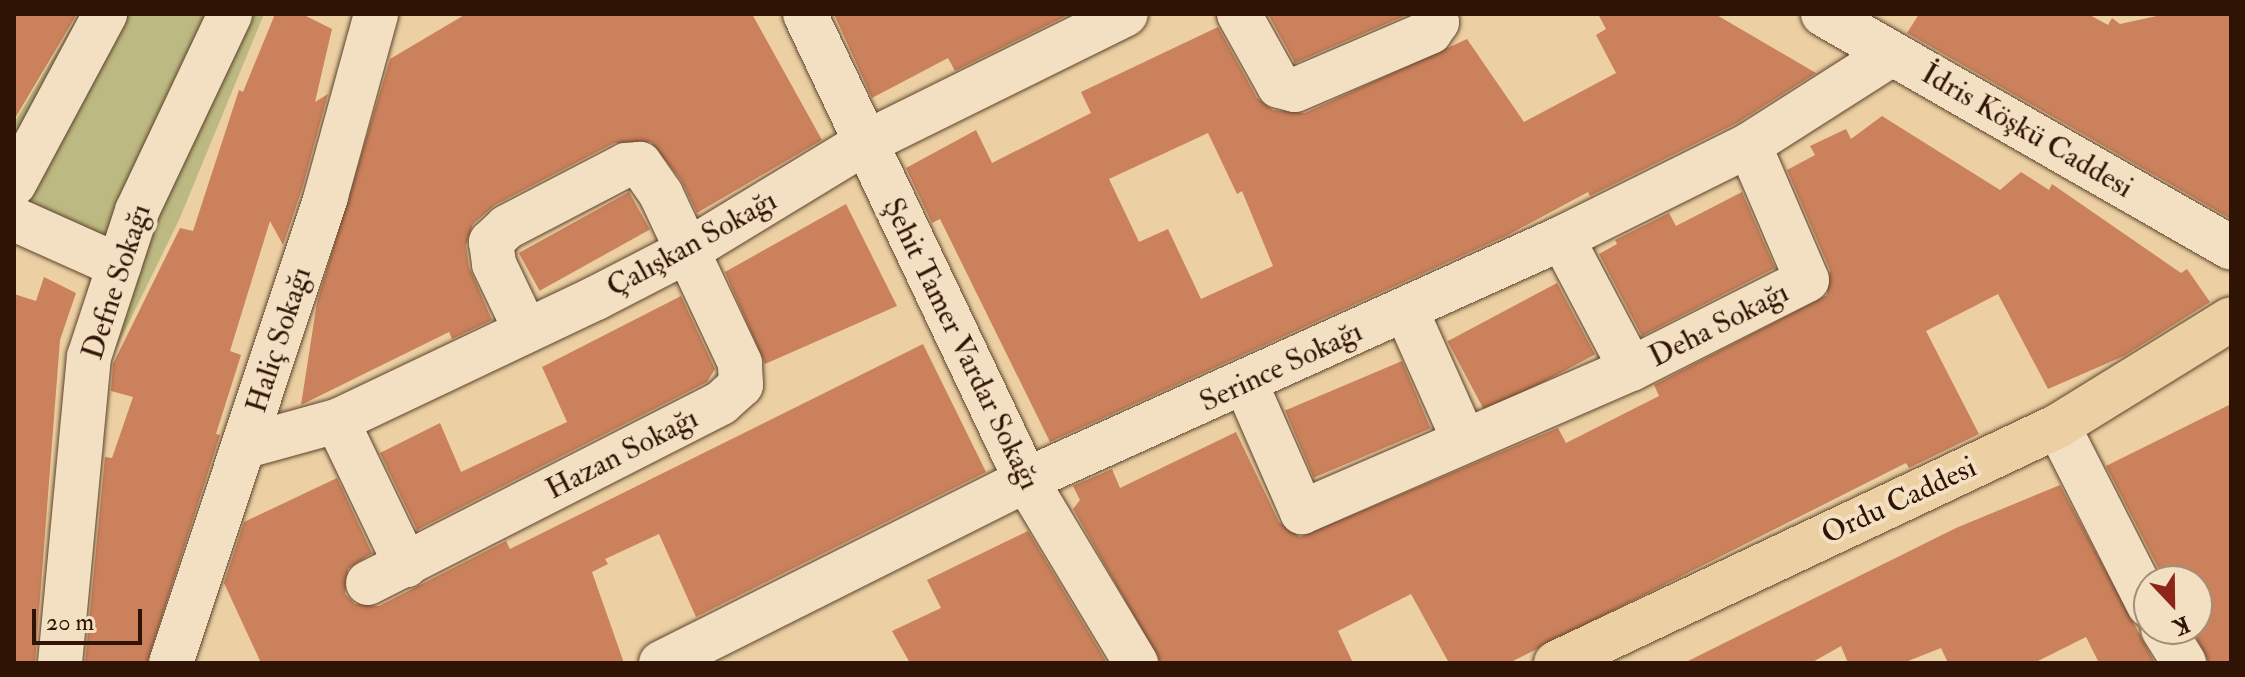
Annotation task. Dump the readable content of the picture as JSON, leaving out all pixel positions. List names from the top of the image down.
{
  "streets": {
    "main road": ["Ordu Caddesi"],
    "street": [
      "İdris Köşkü Caddesi",
      "Çalışkan Sokağı",
      "Defne Sokağı",
      "Deha Sokağı",
      "Haliç Sokağı",
      "Şehit Tamer Vardar Sokağı",
      "Serince Sokağı",
      "Hazan Sokağı"
    ]
  },
  "crossings": [
    ["İdris Köşkü Caddesi", "Serince Sokağı"],
    ["Çalışkan Sokağı", "Haliç Sokağı"],
    ["Çalışkan Sokağı", "Şehit Tamer Vardar Sokağı"],
    ["Çalışkan Sokağı", "Hazan Sokağı"],
    ["Deha Sokağı", "Serince Sokağı"],
    ["Şehit Tamer Vardar Sokağı", "Serince Sokağı"]
  ],
  "scale_bar": "20 m",
  "north": "bottom"
}
